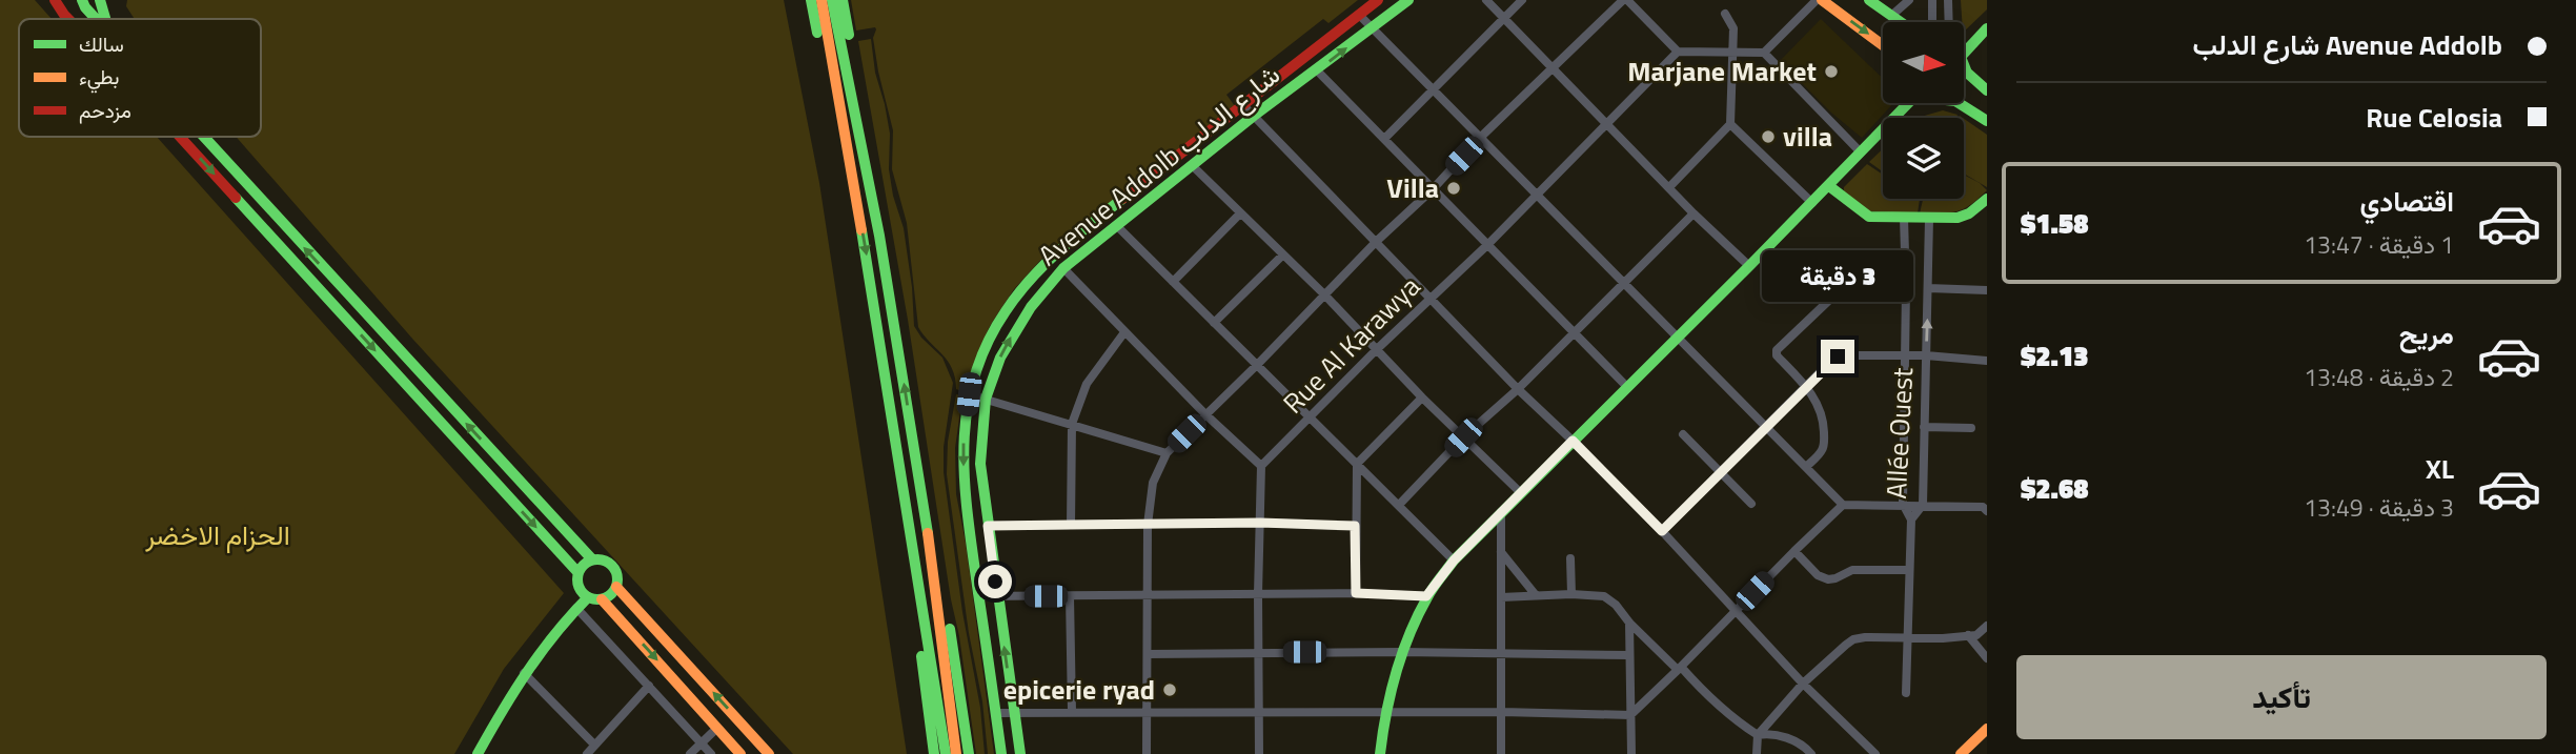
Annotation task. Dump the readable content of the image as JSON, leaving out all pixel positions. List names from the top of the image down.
{
  "streets": {
    "main road": ["Avenue Addolb شارع الدلب"],
    "street": ["Rue Al Karawya", "Allée Ouest"]
  },
  "parks": ["الحزام الاخضر"],
  "places": [
    "Marjane Market",
    "villa",
    "Villa",
    "epicerie ryad"
  ],
  "legend": ["سالك", "بطيء", "مزدحم"],
  "north": "right",
  "page": {
    "banner": ["Avenue Addolb شارع الدلب", "Rue Celosia"],
    "list": [
      {
        "name": "اقتصادي",
        "note": "1 دقيقة · 13:47",
        "value": "$1.58"
      },
      {
        "name": "مريح",
        "note": "2 دقيقة · 13:48",
        "value": "$2.13"
      },
      {
        "name": "XL",
        "note": "3 دقيقة · 13:49",
        "value": "$2.68"
      }
    ],
    "bubble": "3 دقيقة",
    "buttons": "تأكيد"
  }
}
